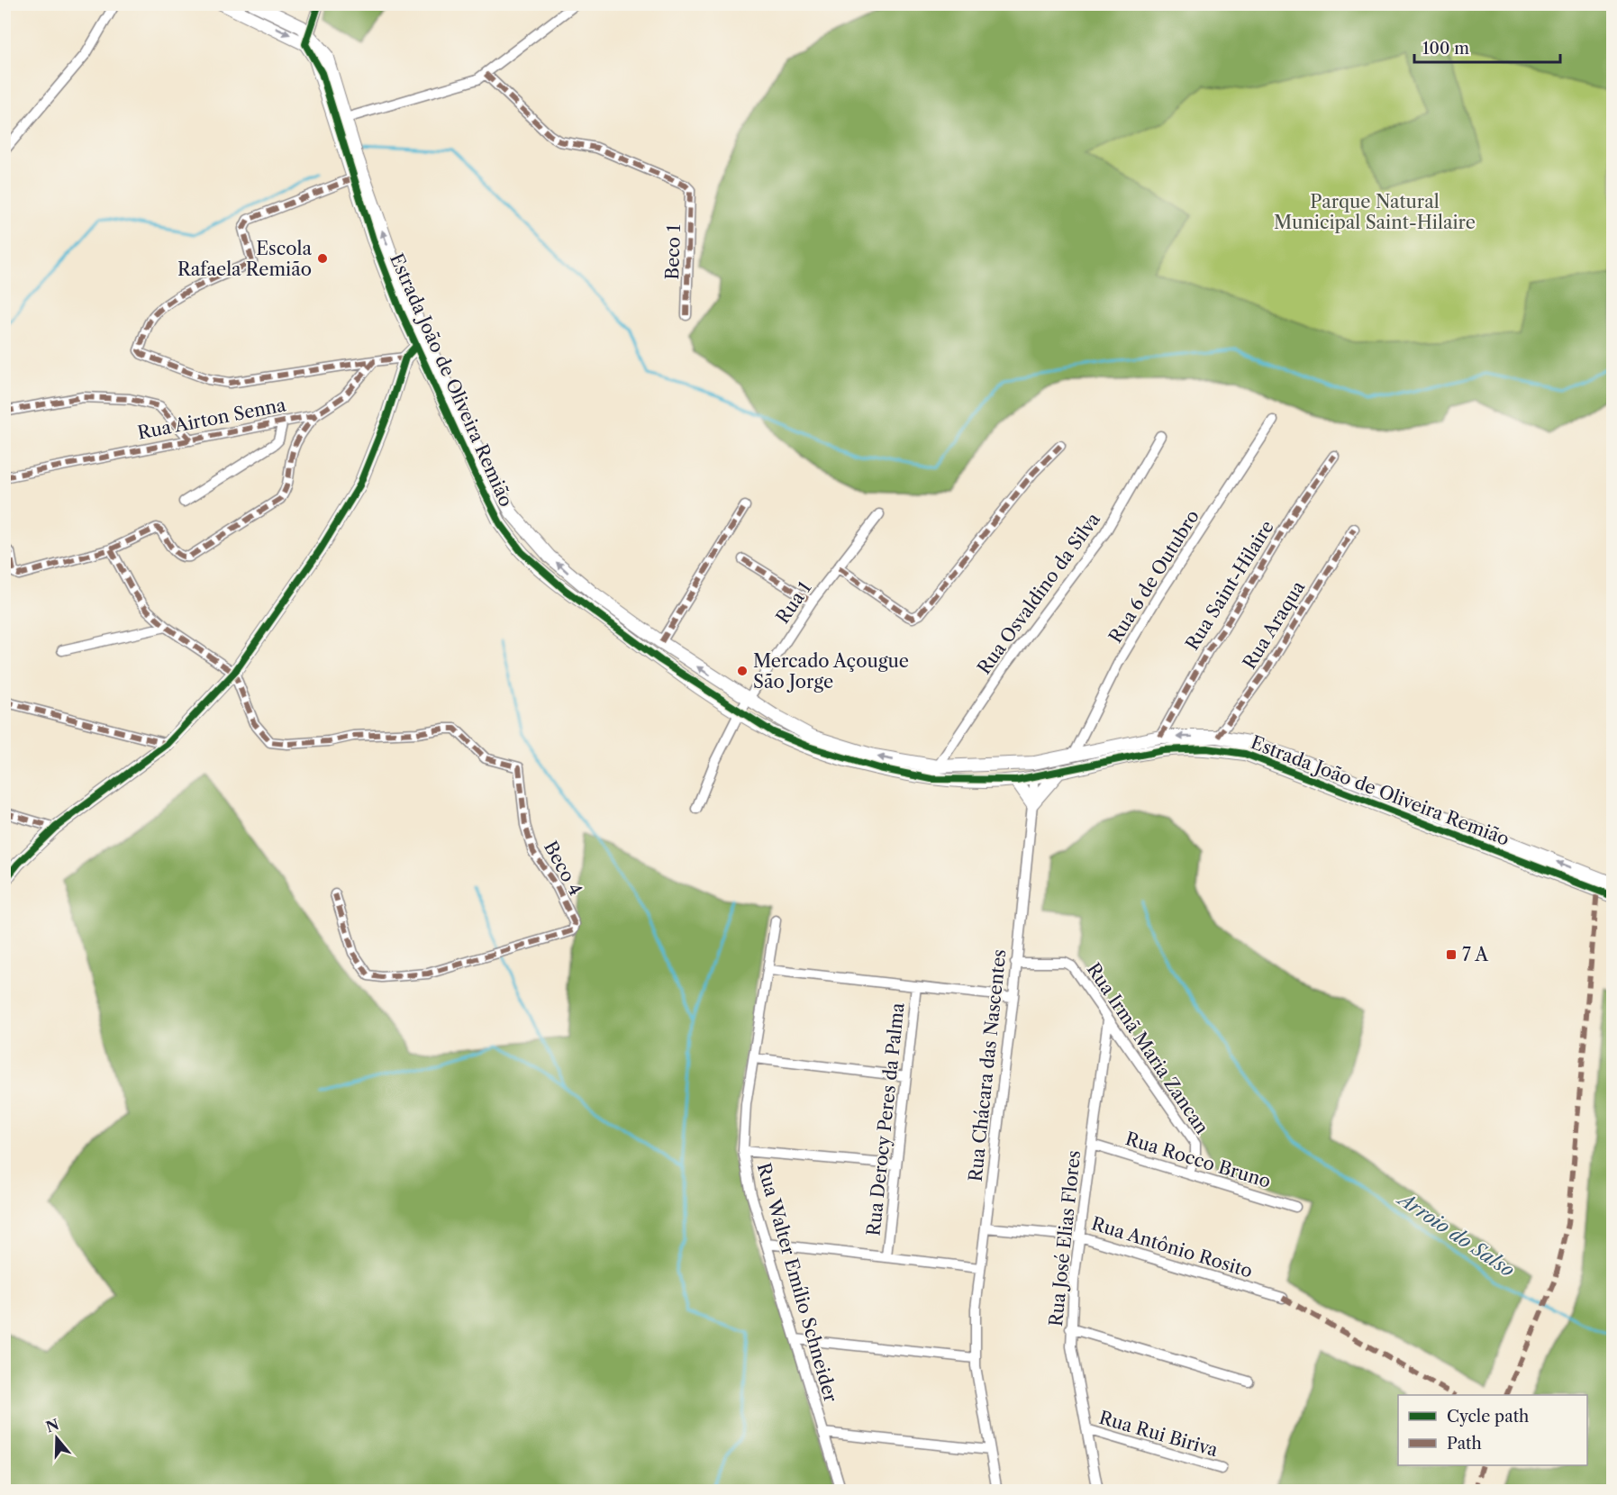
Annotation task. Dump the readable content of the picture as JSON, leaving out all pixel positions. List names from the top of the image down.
{
  "streets": {
    "main road": ["Estrada João de Oliveira Remião"],
    "street": [
      "Beco 1",
      "Rua Airton Senna",
      "Rua 6 de Outubro",
      "Rua Saint-Hilaire",
      "Rua Osvaldino da Silva",
      "Rua 1",
      "Rua Araqua",
      "Beco 4",
      "Rua Irmã Maria Zancan",
      "Rua Chácara das Nascentes",
      "Rua Derocy Peres da Palma",
      "Rua Rocco Bruno",
      "Rua José Elias Flores",
      "Rua Antônio Rosito",
      "Rua Walter Emílio Schneider",
      "Rua Rui Biriva"
    ]
  },
  "crossings": [
    ["Estrada João de Oliveira Remião", "Rua 6 de Outubro"],
    ["Estrada João de Oliveira Remião", "Rua Saint-Hilaire"],
    ["Estrada João de Oliveira Remião", "Rua Osvaldino da Silva"],
    ["Estrada João de Oliveira Remião", "Rua 1"],
    ["Estrada João de Oliveira Remião", "Rua Araqua"],
    ["Estrada João de Oliveira Remião", "Rua Chácara das Nascentes"],
    ["Rua Irmã Maria Zancan", "Rua Chácara das Nascentes"],
    ["Rua Irmã Maria Zancan", "Rua Rocco Bruno"],
    ["Rua Irmã Maria Zancan", "Rua José Elias Flores"],
    ["Rua Chácara das Nascentes", "Rua Antônio Rosito"],
    ["Rua Rocco Bruno", "Rua José Elias Flores"],
    ["Rua José Elias Flores", "Rua Antônio Rosito"],
    ["Rua José Elias Flores", "Rua Rui Biriva"]
  ],
  "water": ["Arroio do Salso"],
  "parks": ["Parque Natural Municipal Saint-Hilaire"],
  "places": {
    "other": ["Escola Rafaela Remião", "Mercado Açougue São Jorge"],
    "transit": ["7 A"]
  },
  "legend": ["Cycle path", "Path"],
  "scale_bar": "100 m",
  "north": "top"
}
